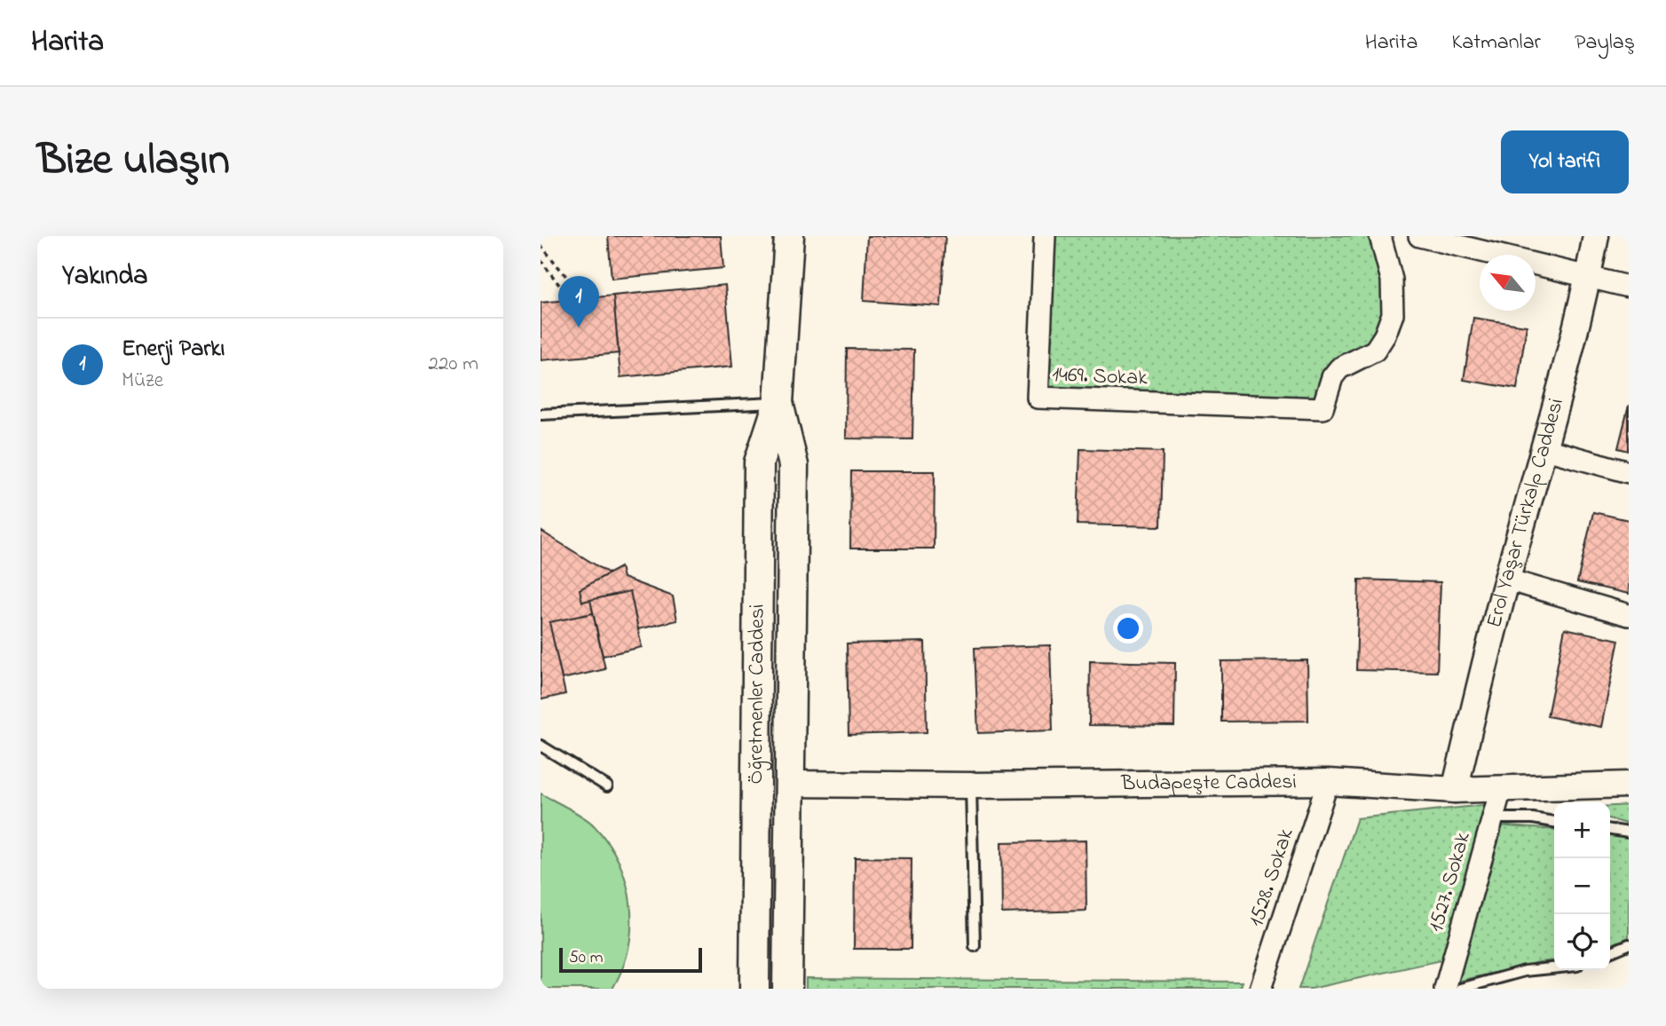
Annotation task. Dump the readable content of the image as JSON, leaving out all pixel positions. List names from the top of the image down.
{
  "streets": {
    "main road": ["Öğretmenler Caddesi"],
    "street": [
      "1469. Sokak",
      "Erol Yaşar Türkalp Caddesi",
      "Budapeşte Caddesi",
      "1528. Sokak",
      "1527. Sokak"
    ]
  },
  "crossings": [
    ["Erol Yaşar Türkalp Caddesi", "Budapeşte Caddesi"],
    ["Öğretmenler Caddesi", "Budapeşte Caddesi"],
    ["Budapeşte Caddesi", "1528. Sokak"],
    ["Budapeşte Caddesi", "1527. Sokak"]
  ],
  "scale_bar": "50 m",
  "north": "top left",
  "page": {
    "header": "Harita",
    "nav": ["Harita", "Katmanlar", "Paylaş"],
    "title": "Bize ulaşın",
    "buttons": "Yol tarifi",
    "heading": "Yakında",
    "pins": "1",
    "list": [
      {
        "mark": "1",
        "name": "Enerji Parkı",
        "note": "Müze",
        "value": "220 m"
      }
    ],
    "map_buttons": ["+", "−"],
    "scale": "50 m"
  }
}
